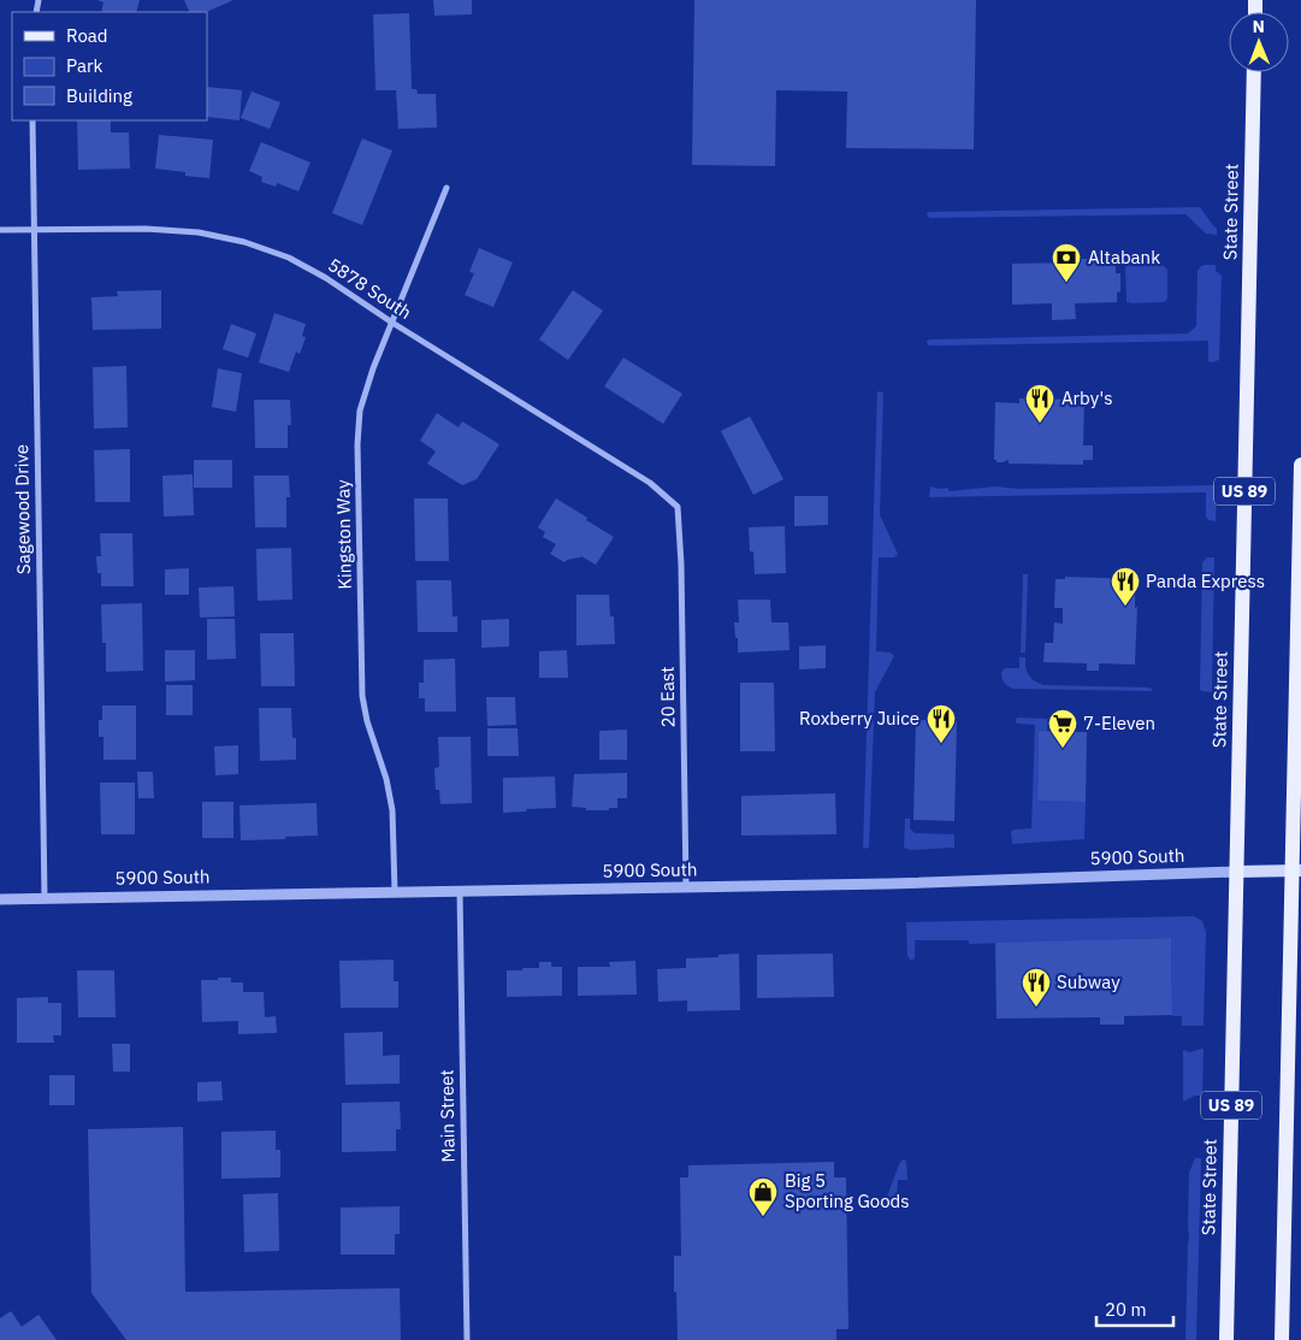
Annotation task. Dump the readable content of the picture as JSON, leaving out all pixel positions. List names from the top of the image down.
{
  "streets": {
    "main road": ["State Street", "US 89", "5900 South"],
    "street": [
      "5878 South",
      "Sagewood Drive",
      "Kingston Way",
      "20 East",
      "Main Street"
    ]
  },
  "crossings": [
    ["State Street", "5900 South"],
    ["5878 South", "Sagewood Drive"],
    ["5878 South", "Kingston Way"],
    ["5878 South", "20 East"],
    ["US 89", "5900 South"],
    ["Sagewood Drive", "5900 South"],
    ["Kingston Way", "5900 South"],
    ["20 East", "5900 South"],
    ["5900 South", "Main Street"]
  ],
  "places": {
    "bank": ["Altabank"],
    "restaurant": [
      "Arby's",
      "Panda Express",
      "Roxberry Juice",
      "Subway"
    ],
    "supermarket": ["7-Eleven"],
    "shop": ["Big 5 Sporting Goods"]
  },
  "legend": ["Road", "Park", "Building"],
  "scale_bar": "20 m",
  "north": "top"
}
